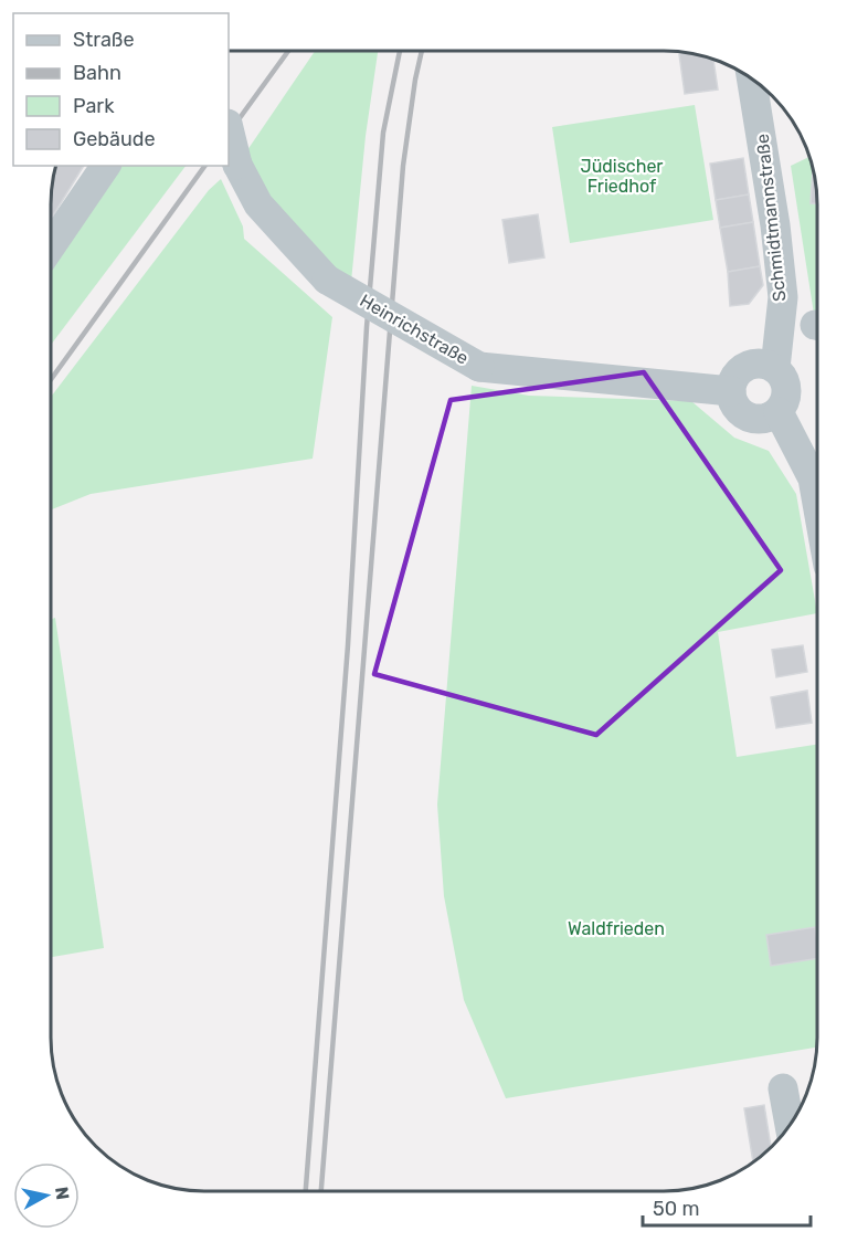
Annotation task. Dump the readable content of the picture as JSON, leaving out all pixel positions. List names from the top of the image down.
{
  "streets": {
    "street": ["Schmidtmannstraße", "Heinrichstraße"]
  },
  "crossings": [
    ["Schmidtmannstraße", "Heinrichstraße"]
  ],
  "parks": ["Jüdischer Friedhof", "Waldfrieden"],
  "legend": [
    "Straße",
    "Bahn",
    "Park",
    "Gebäude"
  ],
  "scale_bar": "50 m",
  "north": "right"
}
